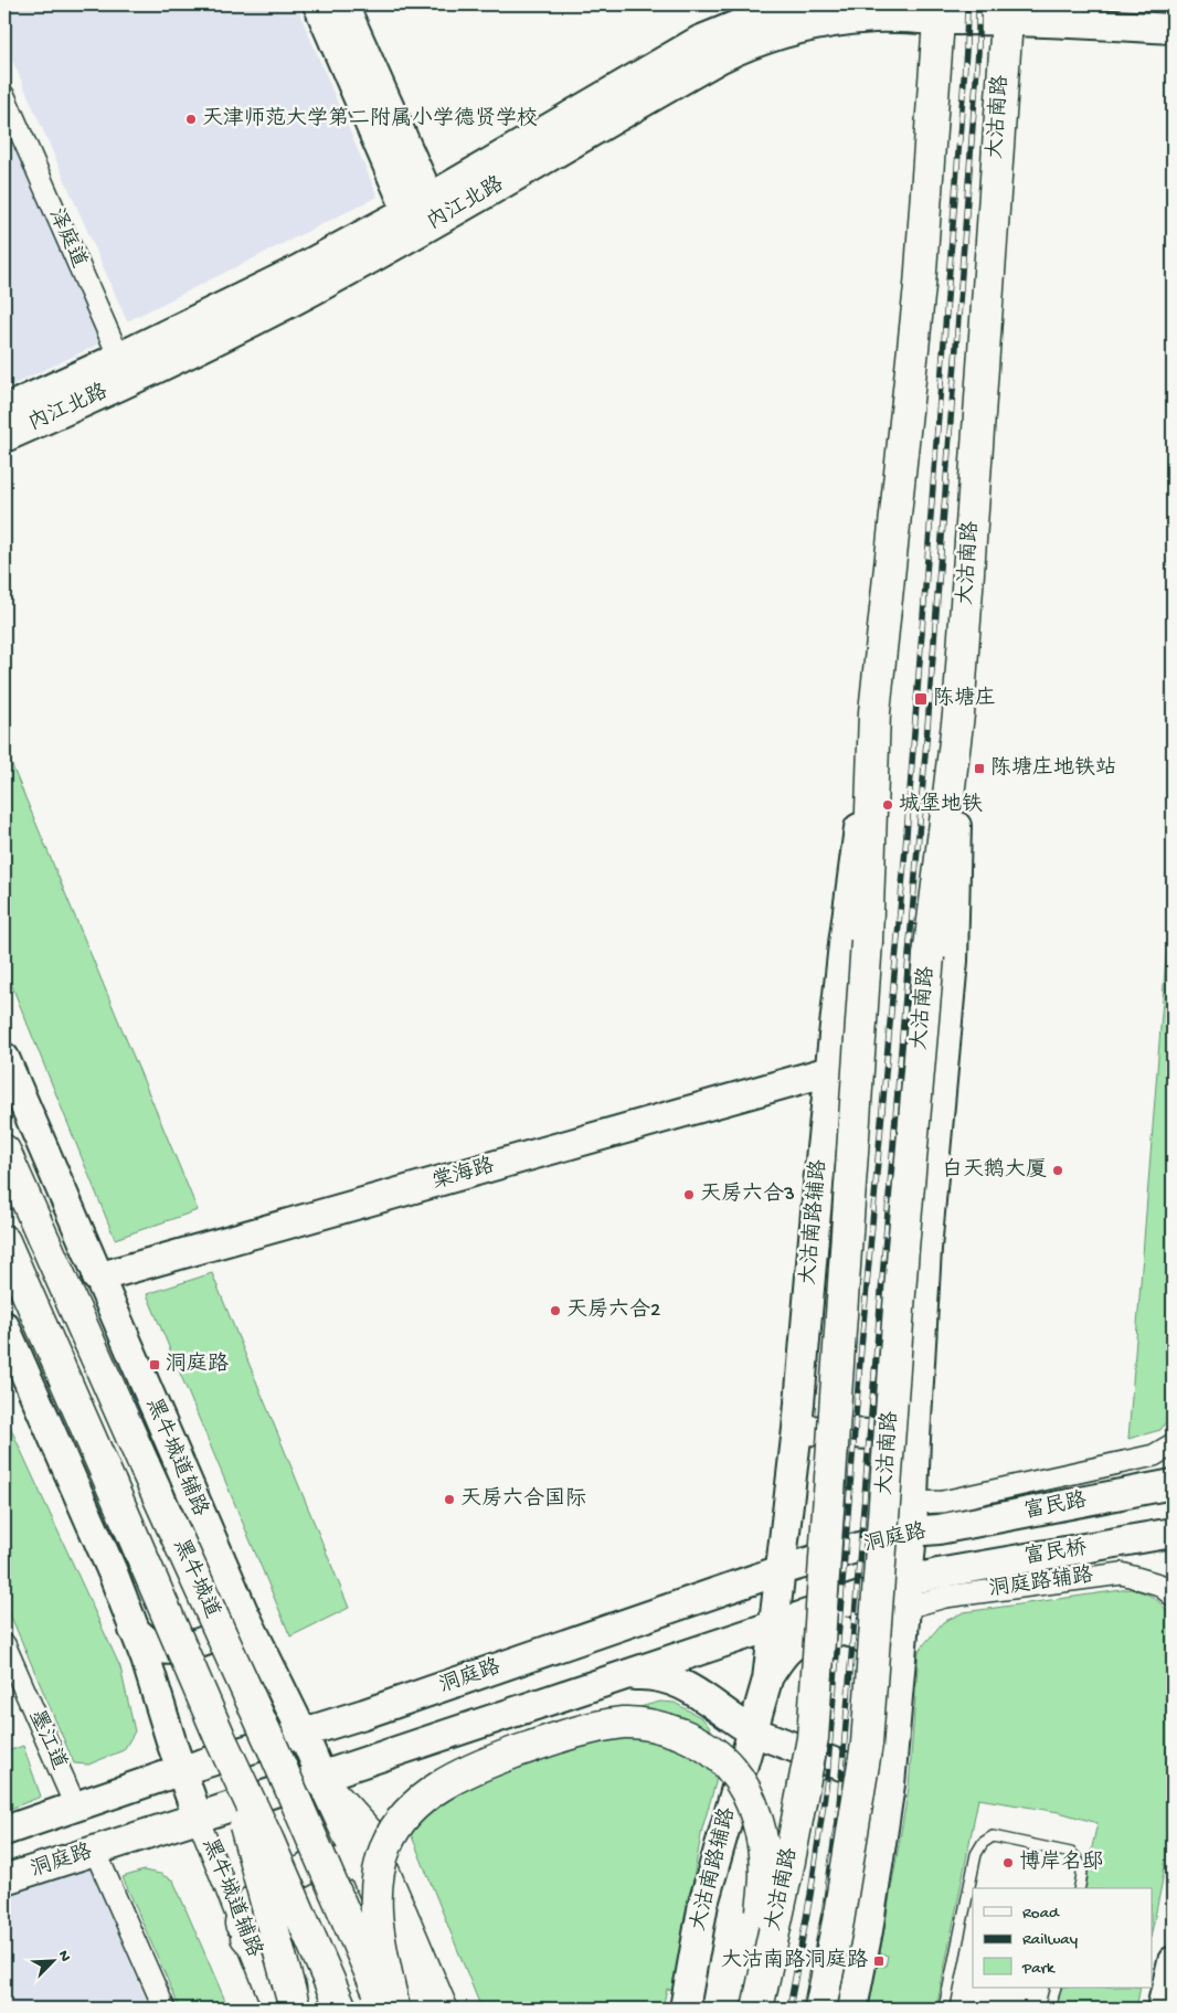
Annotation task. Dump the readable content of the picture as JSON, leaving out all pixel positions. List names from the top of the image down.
{
  "streets": {
    "highway": ["大沽南路", "黑牛城道"],
    "street": [
      "内江北路",
      "泽庭道",
      "棠海路",
      "大沽南路辅路",
      "黑牛城道辅路",
      "富民路",
      "洞庭路",
      "富民桥",
      "洞庭路辅路",
      "墨江道"
    ]
  },
  "crossings": [
    ["大沽南路", "内江北路"],
    ["大沽南路", "大沽南路辅路"],
    ["内江北路", "泽庭道"],
    ["棠海路", "大沽南路辅路"],
    ["棠海路", "黑牛城道辅路"],
    ["大沽南路辅路", "洞庭路"],
    ["黑牛城道辅路", "洞庭路"],
    ["富民路", "洞庭路"],
    ["洞庭路", "富民桥"],
    ["洞庭路", "洞庭路辅路"],
    ["洞庭路", "墨江道"]
  ],
  "places": {
    "other": [
      "天津师范大学第二附属小学德贤学校",
      "城堡地铁",
      "白天鹅大厦",
      "天房六合3",
      "天房六合2",
      "天房六合国际",
      "博岸名邸"
    ],
    "transit": [
      "陈塘庄",
      "陈塘庄地铁站",
      "洞庭路",
      "大沽南路洞庭路"
    ]
  },
  "legend": ["Road", "Railway", "Park"],
  "north": "top right"
}
